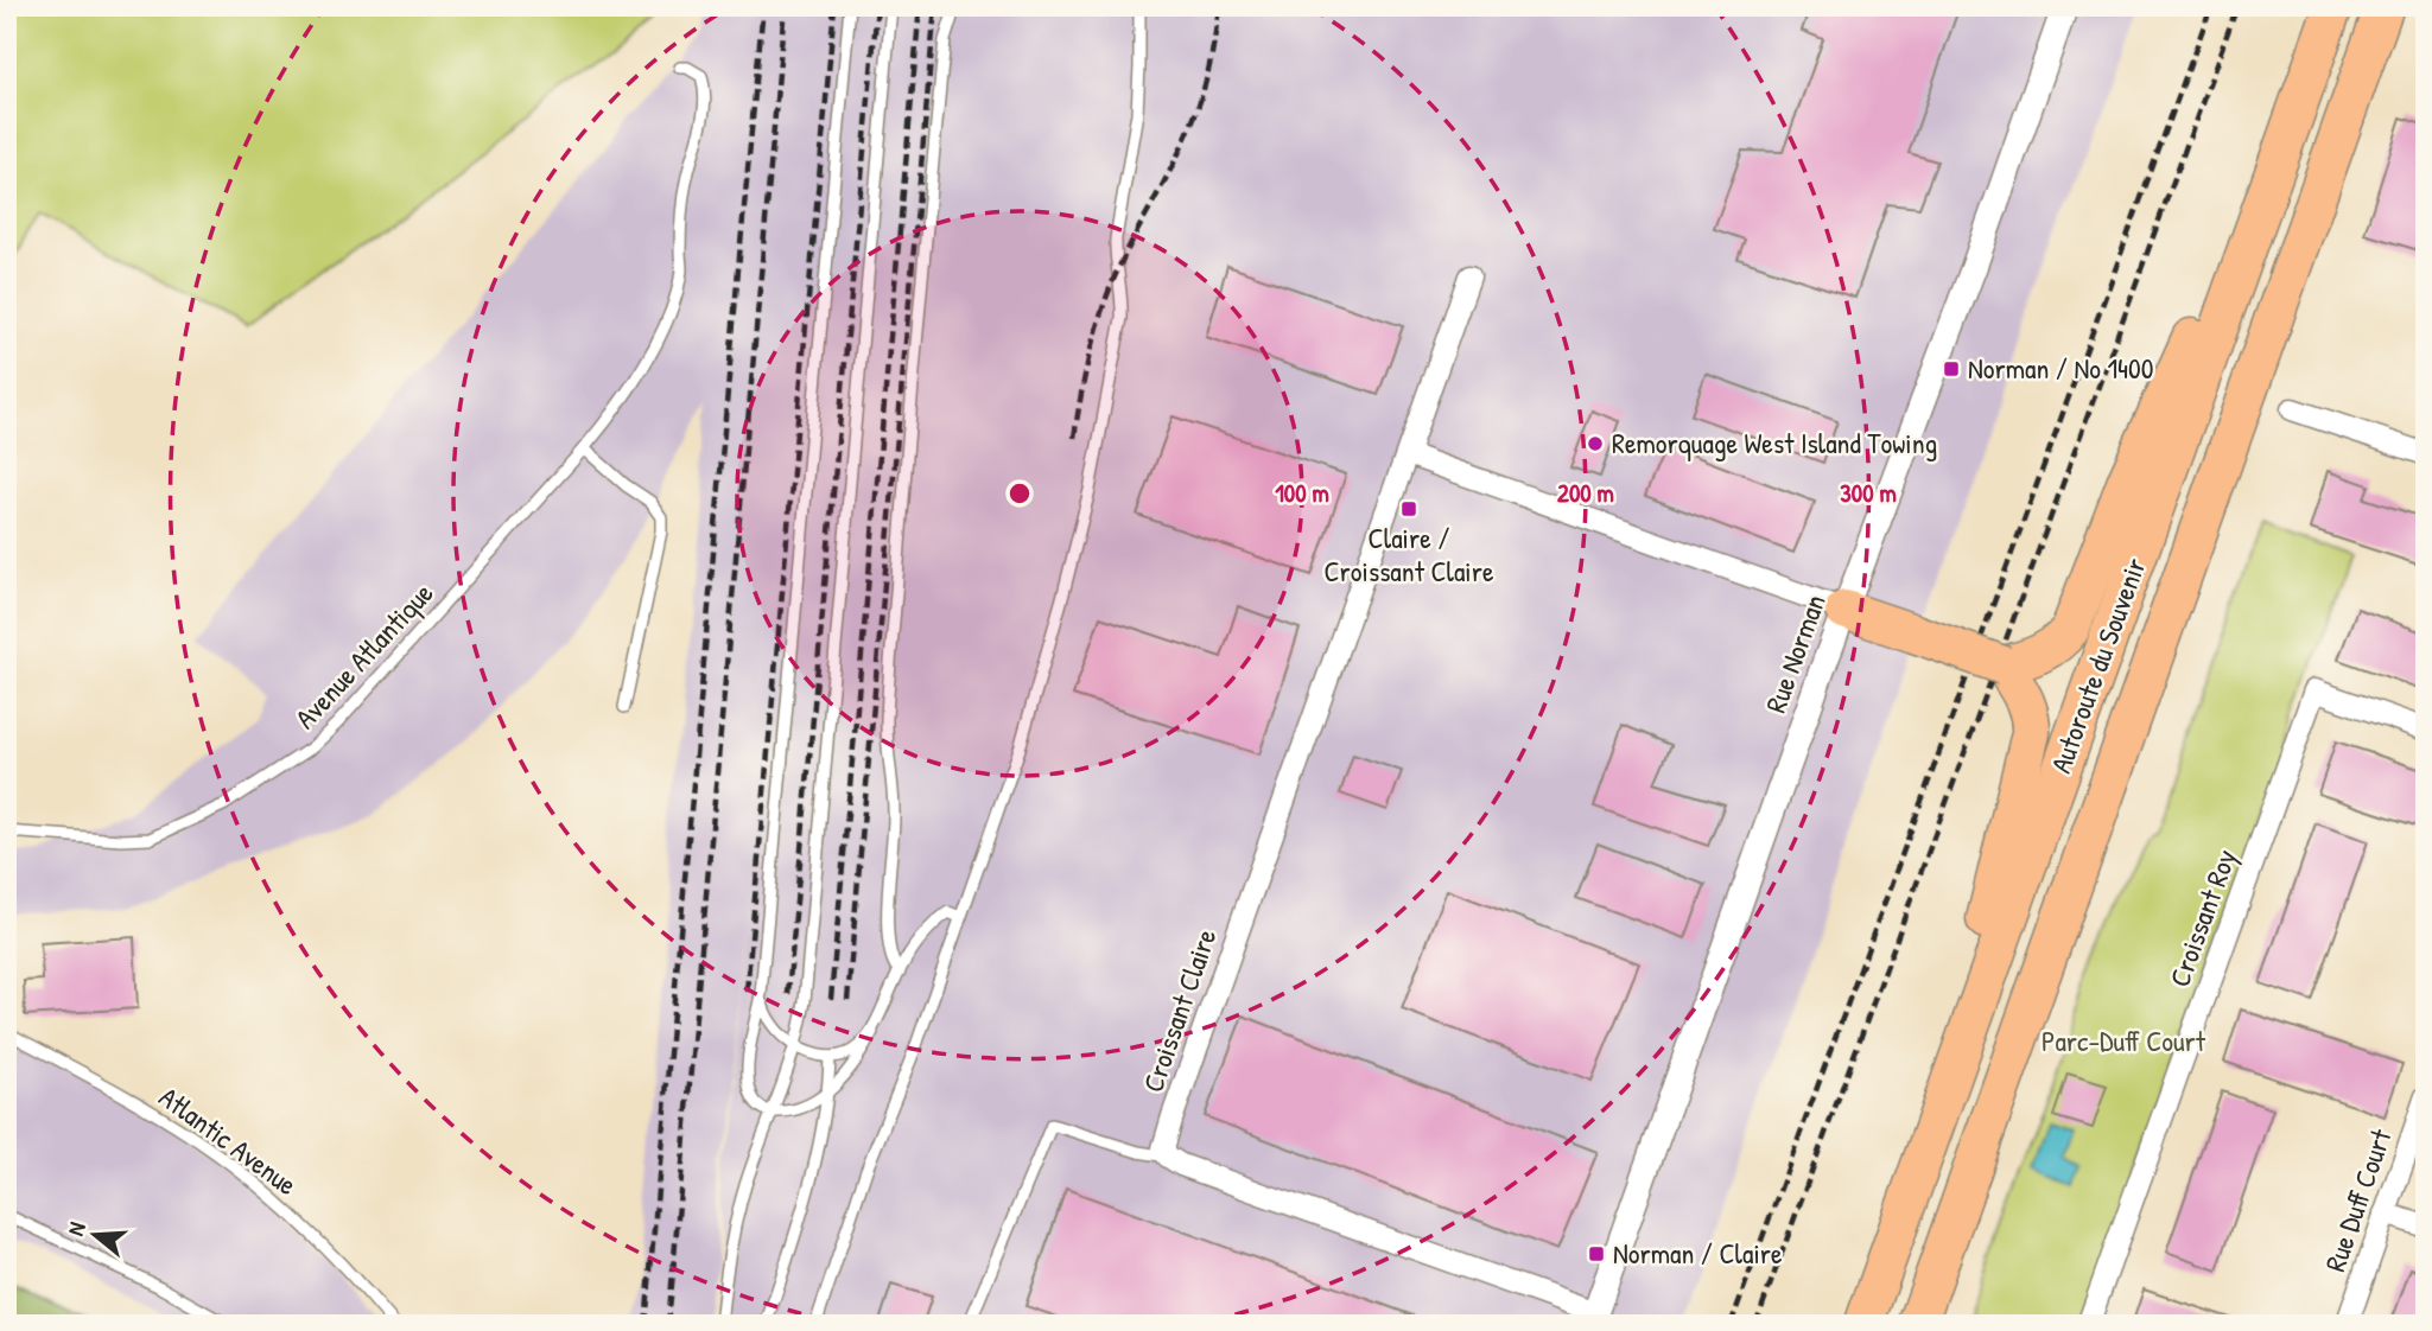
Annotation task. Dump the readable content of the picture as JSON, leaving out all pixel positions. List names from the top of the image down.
{
  "streets": {
    "highway": ["Autoroute du Souvenir"],
    "street": [
      "Rue Norman",
      "Croissant Roy",
      "Croissant Claire",
      "Rue Duff Court"
    ],
    "lane": ["Avenue Atlantique", "Atlantic Avenue"]
  },
  "parks": ["Parc-Duff Court"],
  "places": {
    "transit": ["Norman / No 1400", "Claire / Croissant Claire", "Norman / Claire"],
    "other": ["Remorquage West Island Towing"]
  },
  "north": "left",
  "rings": ["100 m", "200 m", "300 m"]
}
